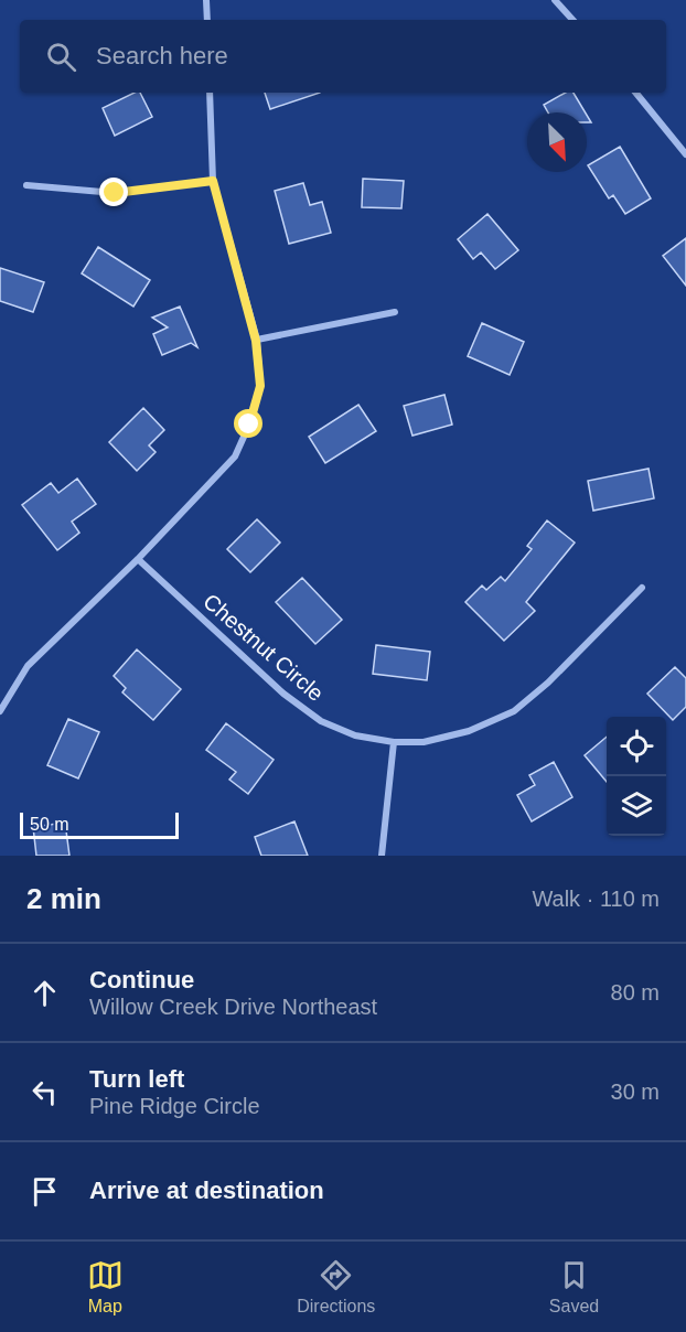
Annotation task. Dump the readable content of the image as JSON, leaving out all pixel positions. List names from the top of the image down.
{
  "streets": {
    "street": ["Chestnut Circle"]
  },
  "scale_bar": "50 m",
  "north": "bottom right",
  "page": {
    "search": "Search here",
    "scale": "50 m",
    "heading": ["2 min", "Walk · 110 m"],
    "list": [
      ["Continue", "Willow Creek Drive Northeast", "80 m"],
      ["Turn left", "Pine Ridge Circle", "30 m"],
      "Arrive at destination"
    ],
    "nav": ["Map", "Directions", "Saved"]
  }
}
